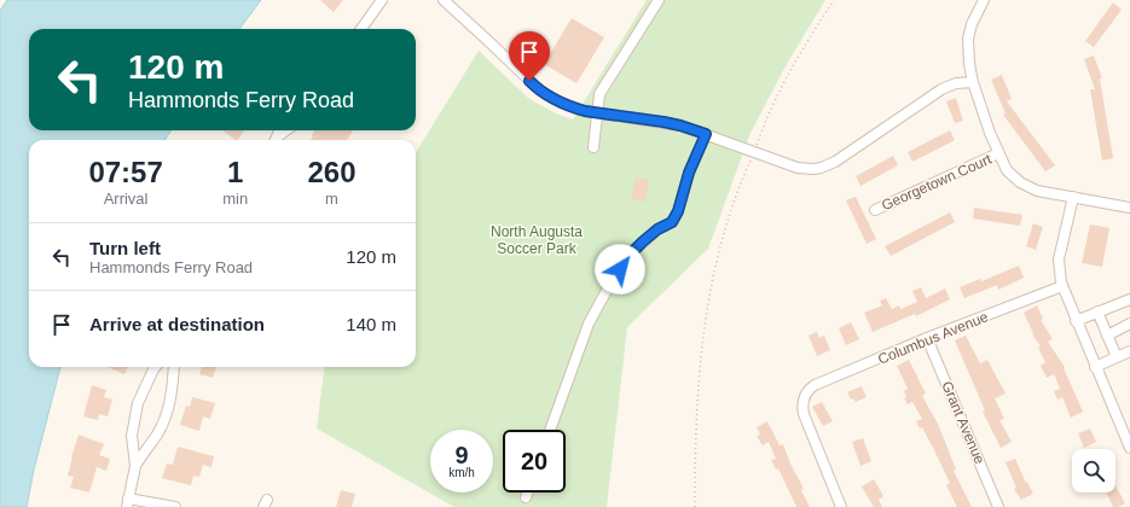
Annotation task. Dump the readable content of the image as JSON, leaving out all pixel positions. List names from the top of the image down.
{
  "streets": {
    "street": ["Georgetown Court", "Columbus Avenue", "Grant Avenue"]
  },
  "crossings": [
    ["Columbus Avenue", "Grant Avenue"]
  ],
  "parks": ["North Augusta Soccer Park"],
  "page": {
    "turn": ["120 m", "Hammonds Ferry Road"],
    "eta": [
      "07:57",
      "Arrival",
      "1",
      "min",
      "260",
      "m"
    ],
    "list": [
      {
        "name": "Turn left",
        "note": "Hammonds Ferry Road",
        "value": "120 m"
      },
      {
        "name": "Arrive at destination",
        "value": "140 m"
      }
    ],
    "speed": "9 km/h",
    "limit": "20"
  }
}
